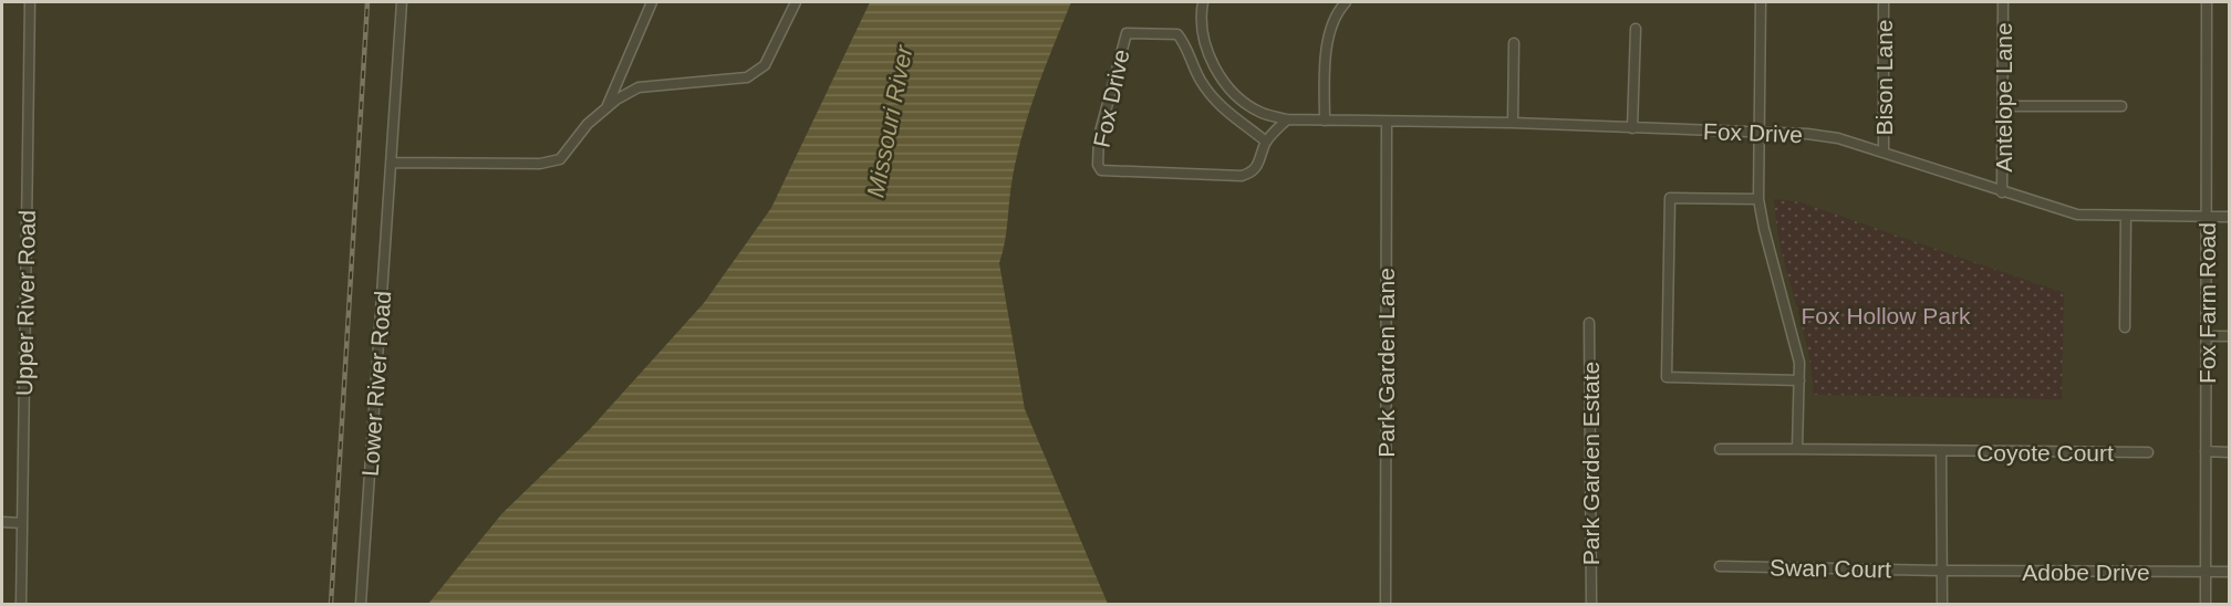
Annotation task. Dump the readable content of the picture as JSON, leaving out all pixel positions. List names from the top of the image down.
{
  "streets": {
    "street": [
      "Bison Lane",
      "Antelope Lane",
      "Fox Drive",
      "Upper River Road",
      "Fox Farm Road",
      "Park Garden Lane",
      "Lower River Road",
      "Coyote Court",
      "Park Garden Estate",
      "Swan Court",
      "Adobe Drive"
    ]
  },
  "crossings": [
    ["Bison Lane", "Fox Drive"],
    ["Antelope Lane", "Fox Drive"],
    ["Fox Drive", "Fox Farm Road"],
    ["Fox Drive", "Park Garden Lane"],
    ["Fox Farm Road", "Adobe Drive"],
    ["Swan Court", "Adobe Drive"]
  ],
  "water": ["Missouri River"],
  "parks": ["Fox Hollow Park"]
}
